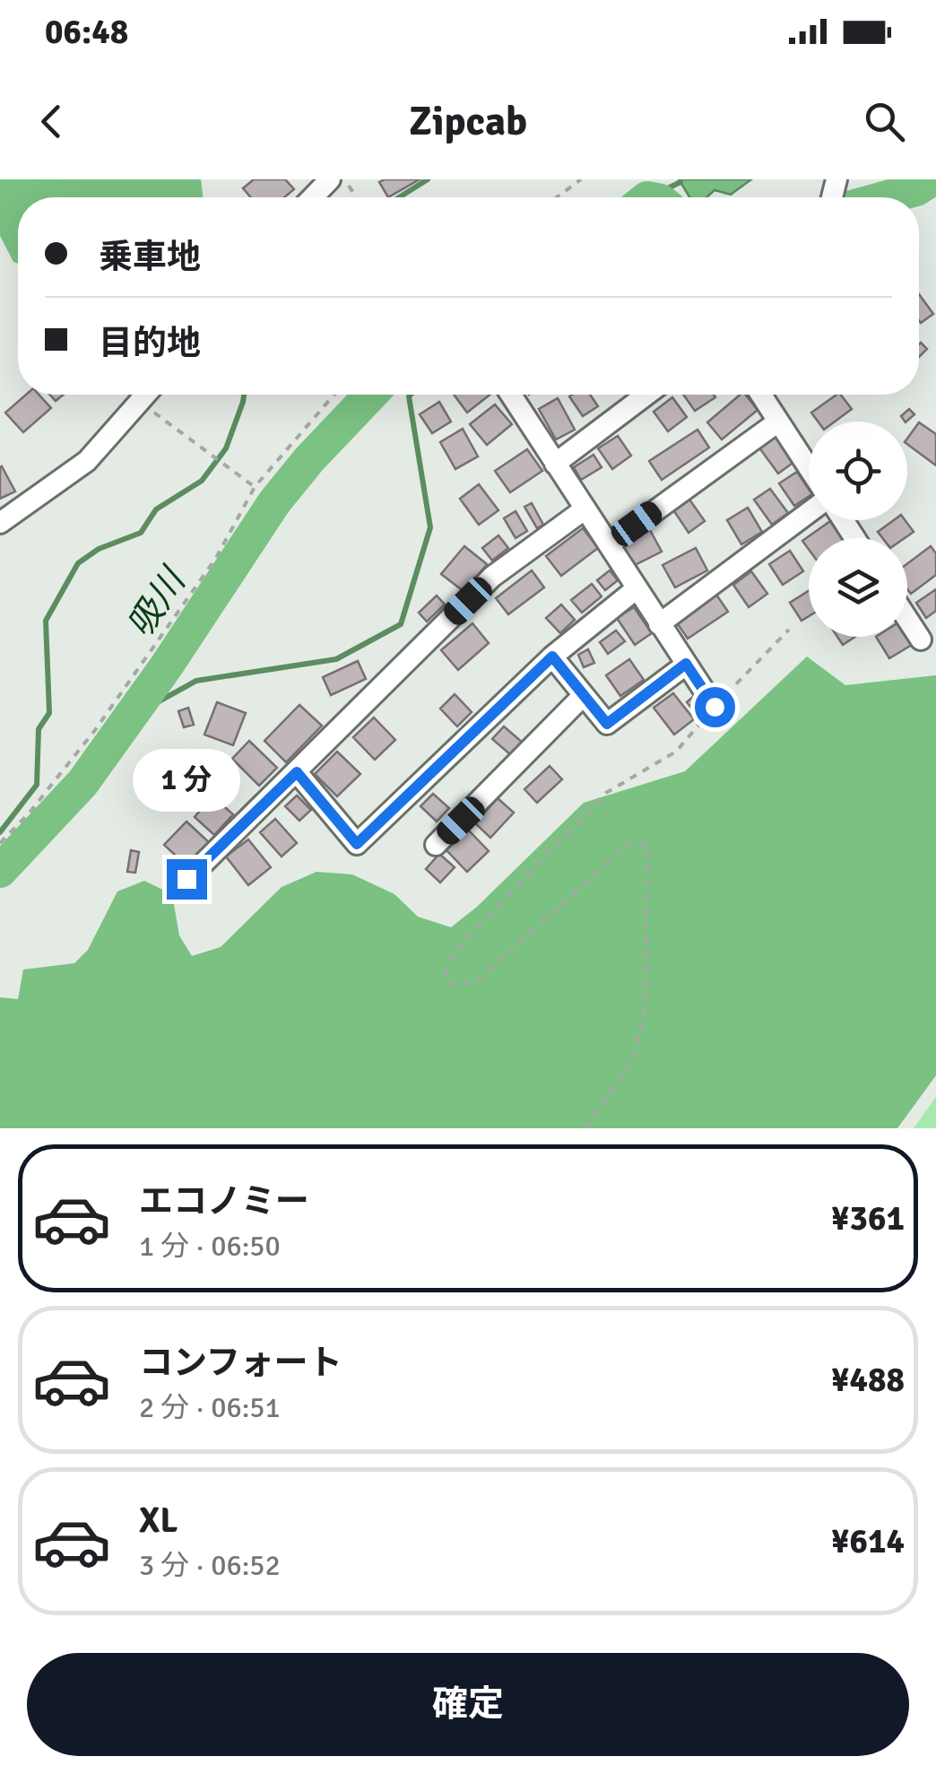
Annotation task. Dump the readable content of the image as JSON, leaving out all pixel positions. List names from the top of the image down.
{
  "water": ["吸川"],
  "page": {
    "status": "06:48",
    "header": "Zipcab",
    "banner": ["乗車地", "目的地"],
    "bubble": "1 分",
    "list": [
      {
        "name": "エコノミー",
        "note": "1 分 · 06:50",
        "value": "¥361"
      },
      {
        "name": "コンフォート",
        "note": "2 分 · 06:51",
        "value": "¥488"
      },
      {
        "name": "XL",
        "note": "3 分 · 06:52",
        "value": "¥614"
      }
    ],
    "buttons": "確定"
  }
}
